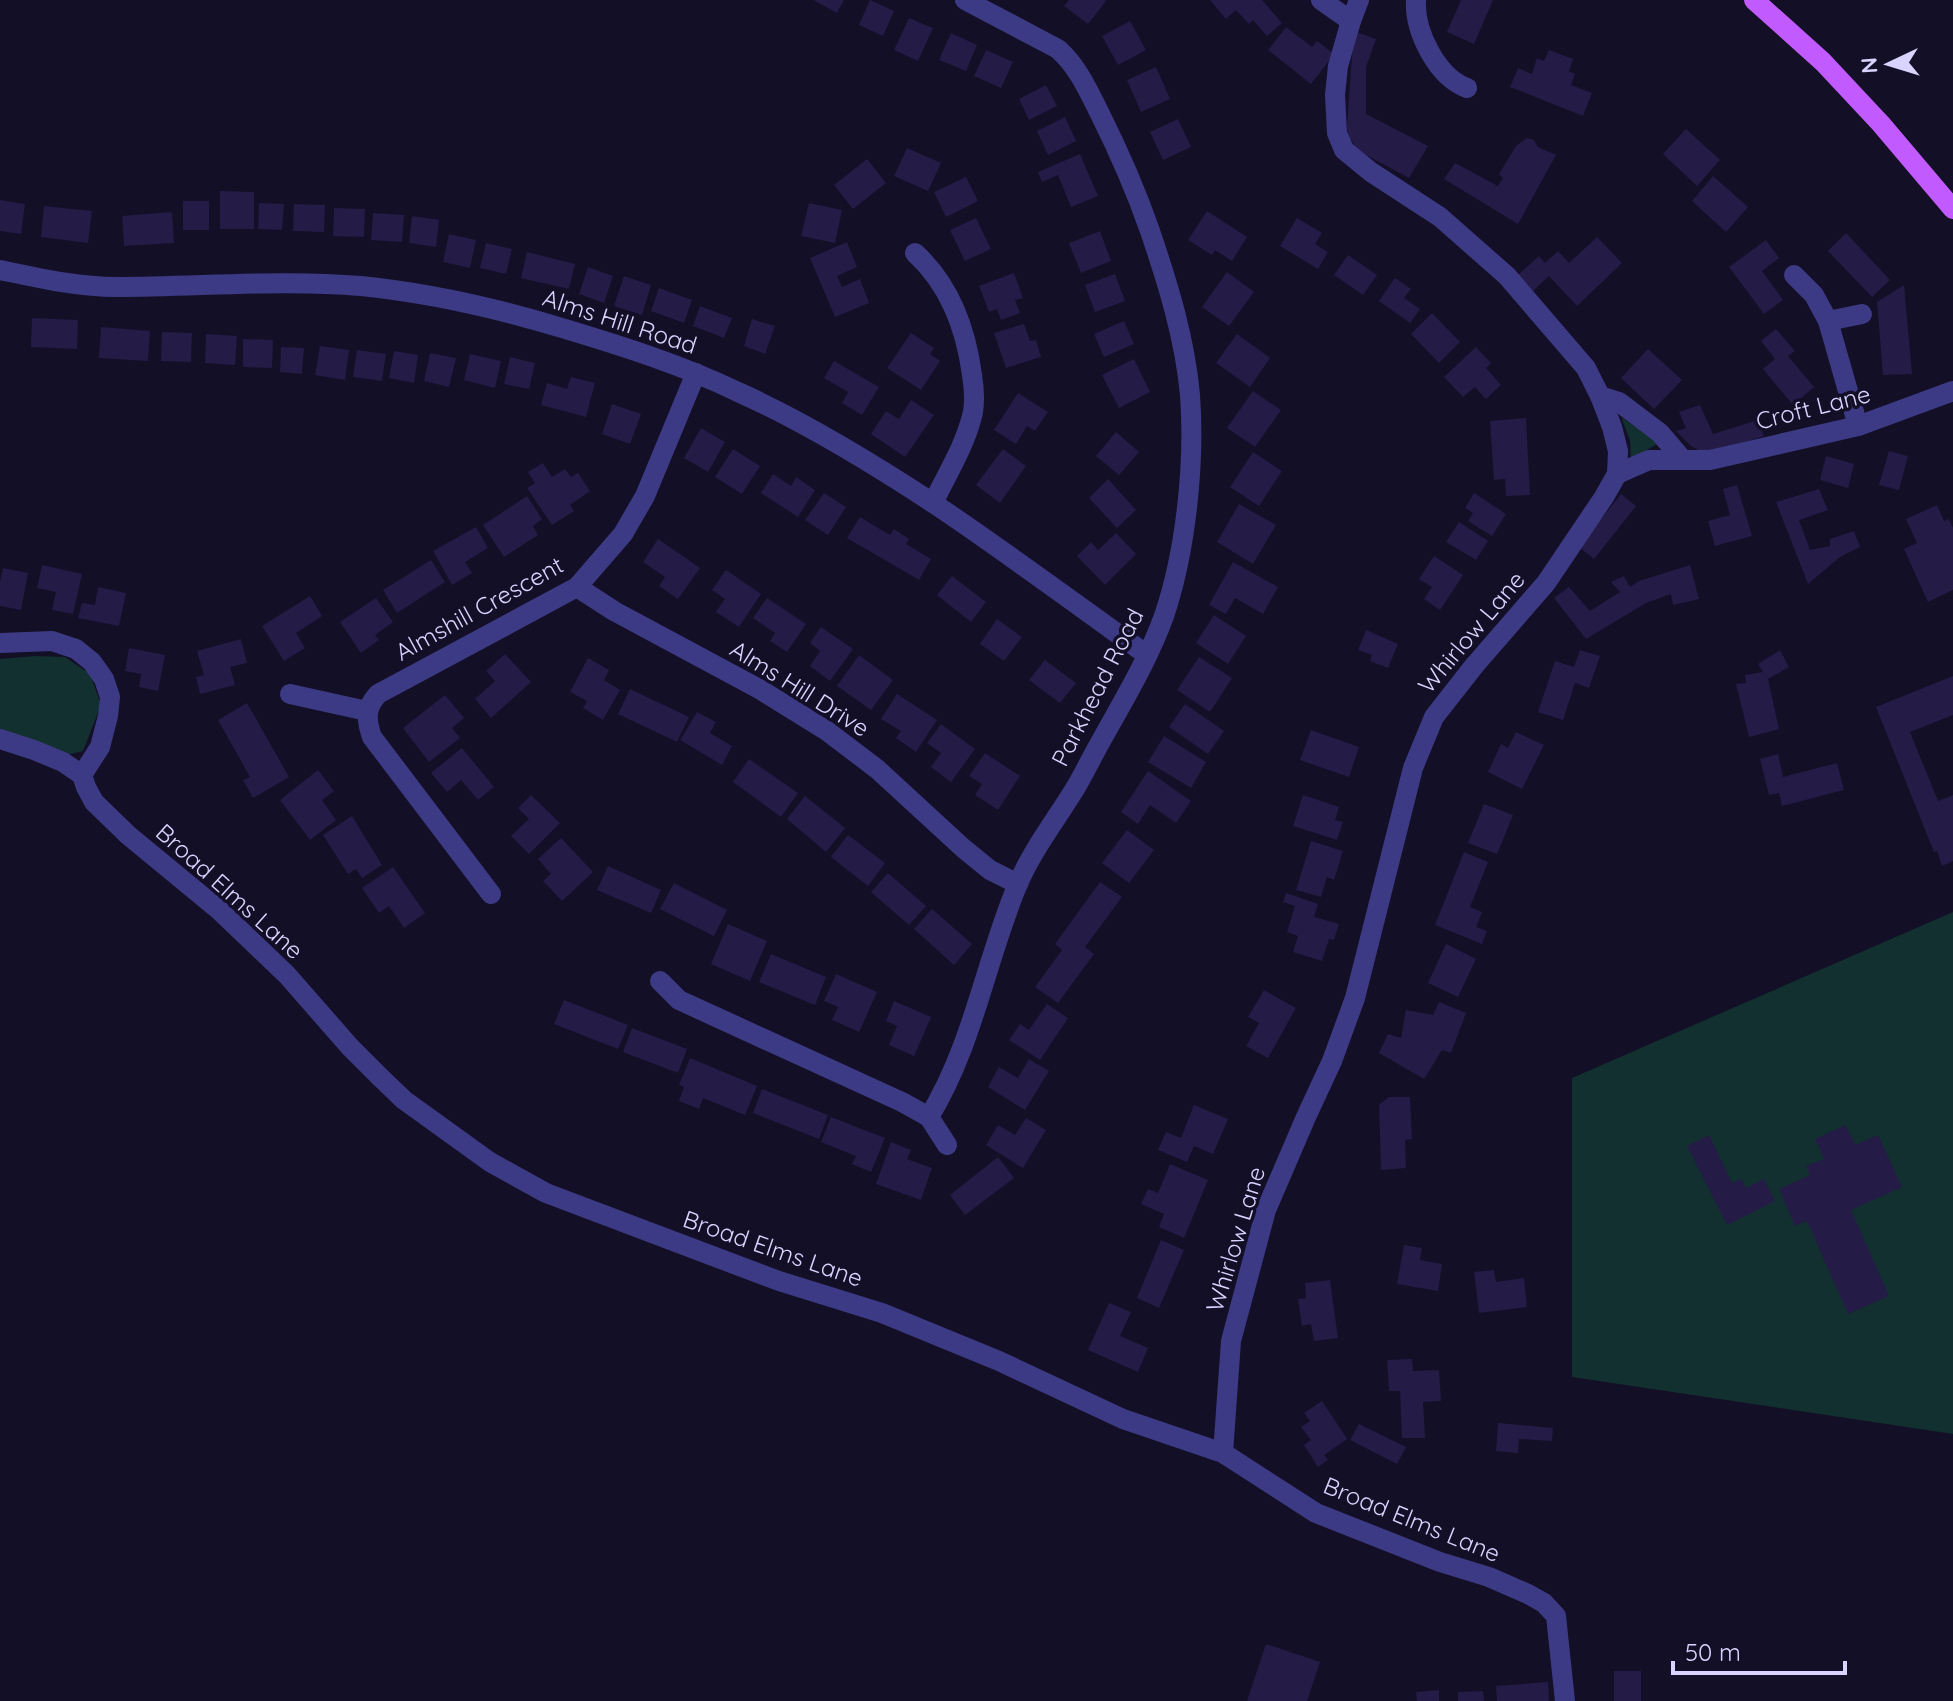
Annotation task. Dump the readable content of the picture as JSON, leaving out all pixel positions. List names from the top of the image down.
{
  "streets": {
    "street": [
      "Alms Hill Road",
      "Croft Lane",
      "Almshill Crescent",
      "Whirlow Lane",
      "Parkhead Road",
      "Alms Hill Drive",
      "Broad Elms Lane"
    ]
  },
  "crossings": [
    ["Alms Hill Road", "Almshill Crescent"],
    ["Alms Hill Road", "Parkhead Road"],
    ["Croft Lane", "Whirlow Lane"],
    ["Almshill Crescent", "Alms Hill Drive"],
    ["Whirlow Lane", "Broad Elms Lane"],
    ["Parkhead Road", "Alms Hill Drive"]
  ],
  "scale_bar": "50 m",
  "north": "left"
}
